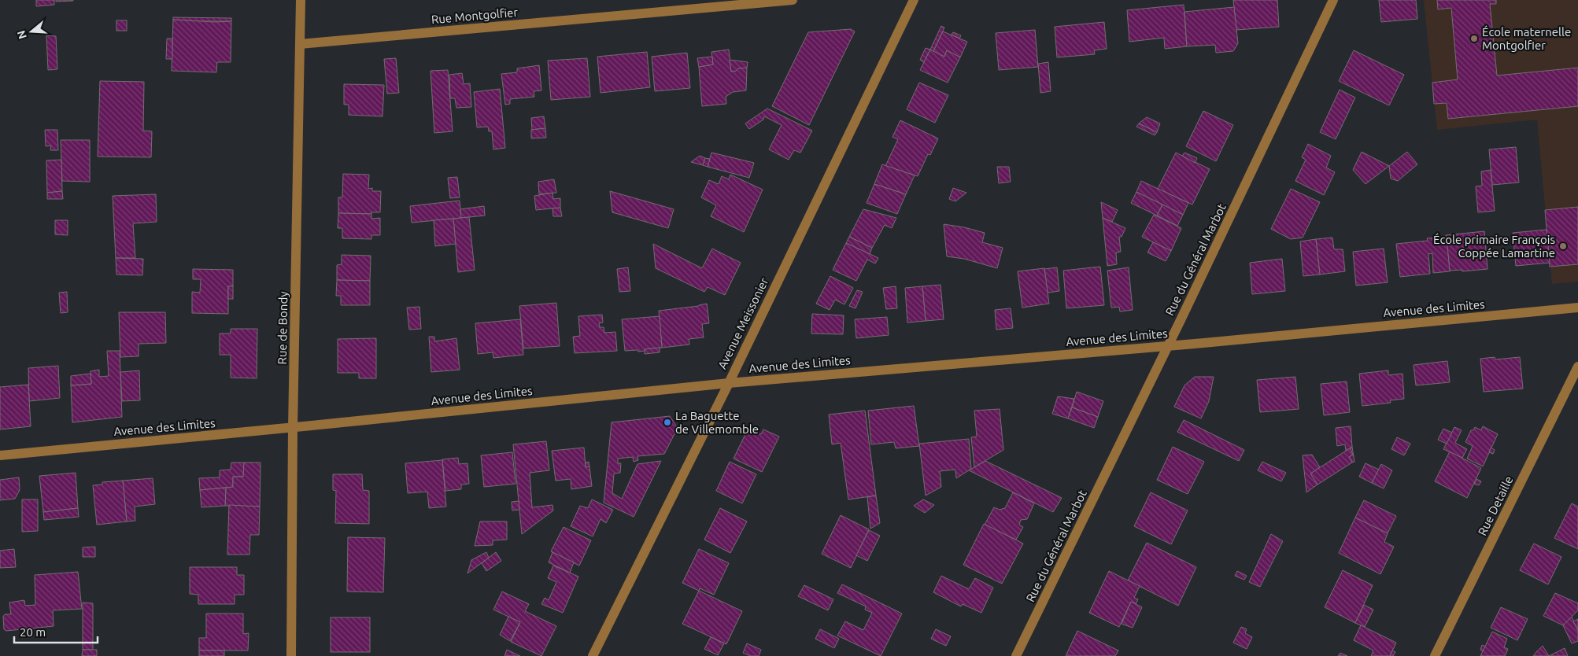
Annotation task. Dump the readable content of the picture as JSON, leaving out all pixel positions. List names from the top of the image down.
{
  "streets": {
    "street": [
      "Rue Montgolfier",
      "Rue du Général Marbot",
      "Avenue des Limites",
      "Avenue Meissonier",
      "Rue de Bondy",
      "Rue Detaille"
    ]
  },
  "crossings": [
    ["Rue Montgolfier", "Rue de Bondy"],
    ["Rue du Général Marbot", "Avenue des Limites"],
    ["Avenue des Limites", "Avenue Meissonier"],
    ["Avenue des Limites", "Rue de Bondy"]
  ],
  "places": ["École maternelle Montgolfier", "École primaire François Coppée Lamartine", "La Baguette de Villemomble"],
  "scale_bar": "20 m",
  "north": "left"
}
